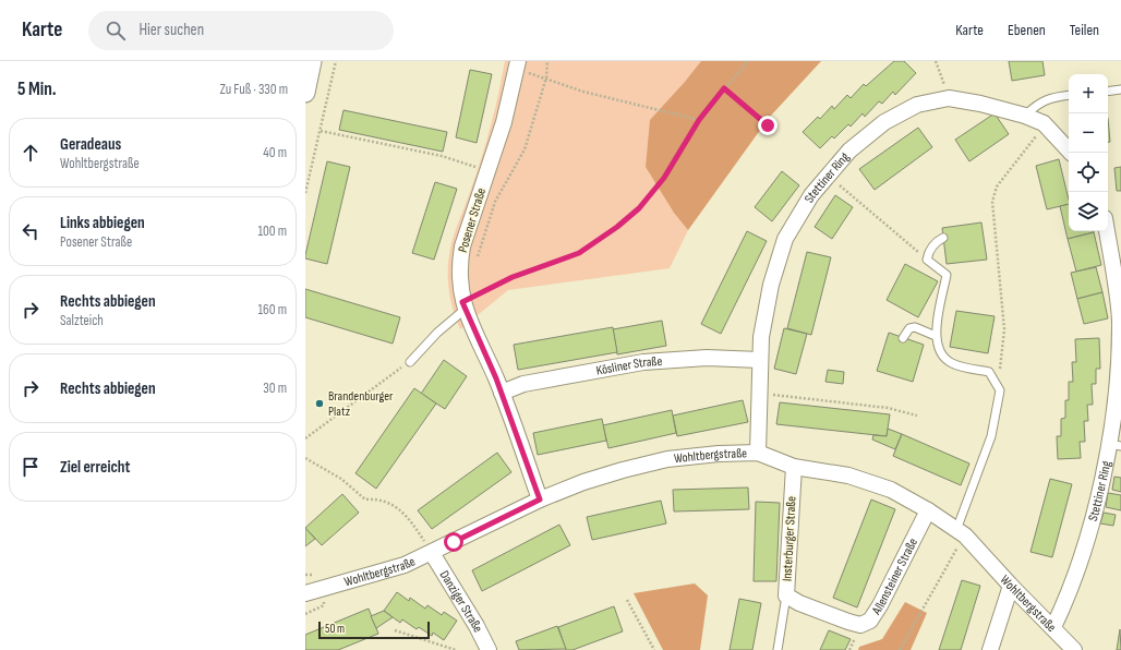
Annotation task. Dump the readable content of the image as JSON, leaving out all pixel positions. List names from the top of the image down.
{
  "streets": {
    "street": [
      "Stettiner Ring",
      "Posener Straße",
      "Kösliner Straße",
      "Wohltbergstraße",
      "Insterburger Straße",
      "Allensteiner Straße",
      "Danziger Straße"
    ]
  },
  "crossings": [
    ["Stettiner Ring", "Kösliner Straße"],
    ["Stettiner Ring", "Wohltbergstraße"],
    ["Posener Straße", "Kösliner Straße"],
    ["Posener Straße", "Wohltbergstraße"],
    ["Wohltbergstraße", "Insterburger Straße"],
    ["Wohltbergstraße", "Allensteiner Straße"],
    ["Wohltbergstraße", "Danziger Straße"],
    ["Insterburger Straße", "Allensteiner Straße"]
  ],
  "places": ["Brandenburger Platz"],
  "scale_bar": "50 m",
  "page": {
    "header": "Karte",
    "search": "Hier suchen",
    "nav": ["Karte", "Ebenen", "Teilen"],
    "heading": ["5 Min.", "Zu Fuß · 330 m"],
    "map_buttons": ["+", "−"],
    "list": [
      ["Geradeaus", "Wohltbergstraße", "40 m"],
      ["Links abbiegen", "Posener Straße", "100 m"],
      ["Rechts abbiegen", "Salzteich", "160 m"],
      ["Rechts abbiegen", "30 m"],
      "Ziel erreicht"
    ],
    "scale": "50 m"
  }
}
